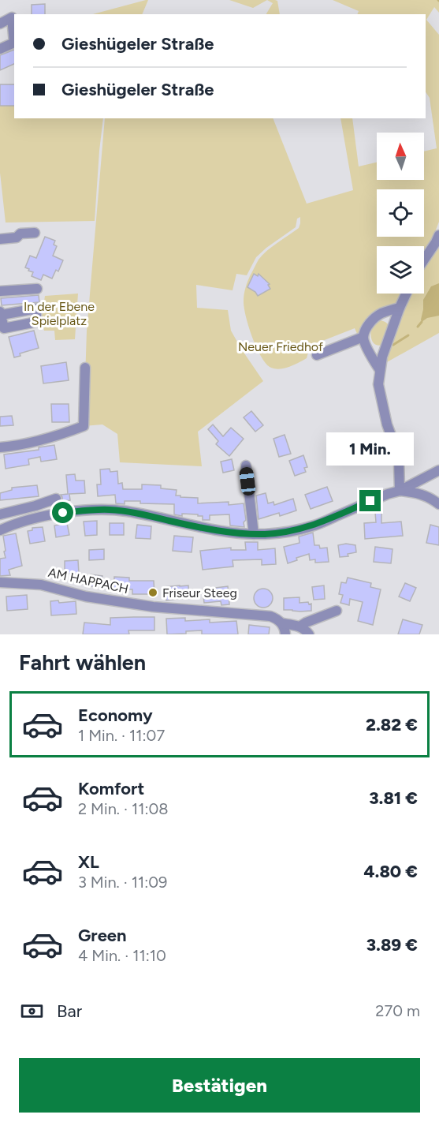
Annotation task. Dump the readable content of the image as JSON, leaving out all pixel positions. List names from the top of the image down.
{
  "streets": {
    "street": ["AM HAPPACH"]
  },
  "parks": ["In der Ebene Spielplatz", "Neuer Friedhof"],
  "places": ["Friseur Steeg"],
  "north": "top",
  "page": {
    "banner": ["Gieshügeler Straße", "Gieshügeler Straße"],
    "bubble": "1 Min.",
    "heading": "Fahrt wählen",
    "list": [
      {
        "name": "Economy",
        "note": "1 Min. · 11:07",
        "value": "2.82 €"
      },
      {
        "name": "Komfort",
        "note": "2 Min. · 11:08",
        "value": "3.81 €"
      },
      {
        "name": "XL",
        "note": "3 Min. · 11:09",
        "value": "4.80 €"
      },
      {
        "name": "Green",
        "note": "4 Min. · 11:10",
        "value": "3.89 €"
      }
    ],
    "pay": ["Bar", "270 m"],
    "buttons": "Bestätigen"
  }
}
